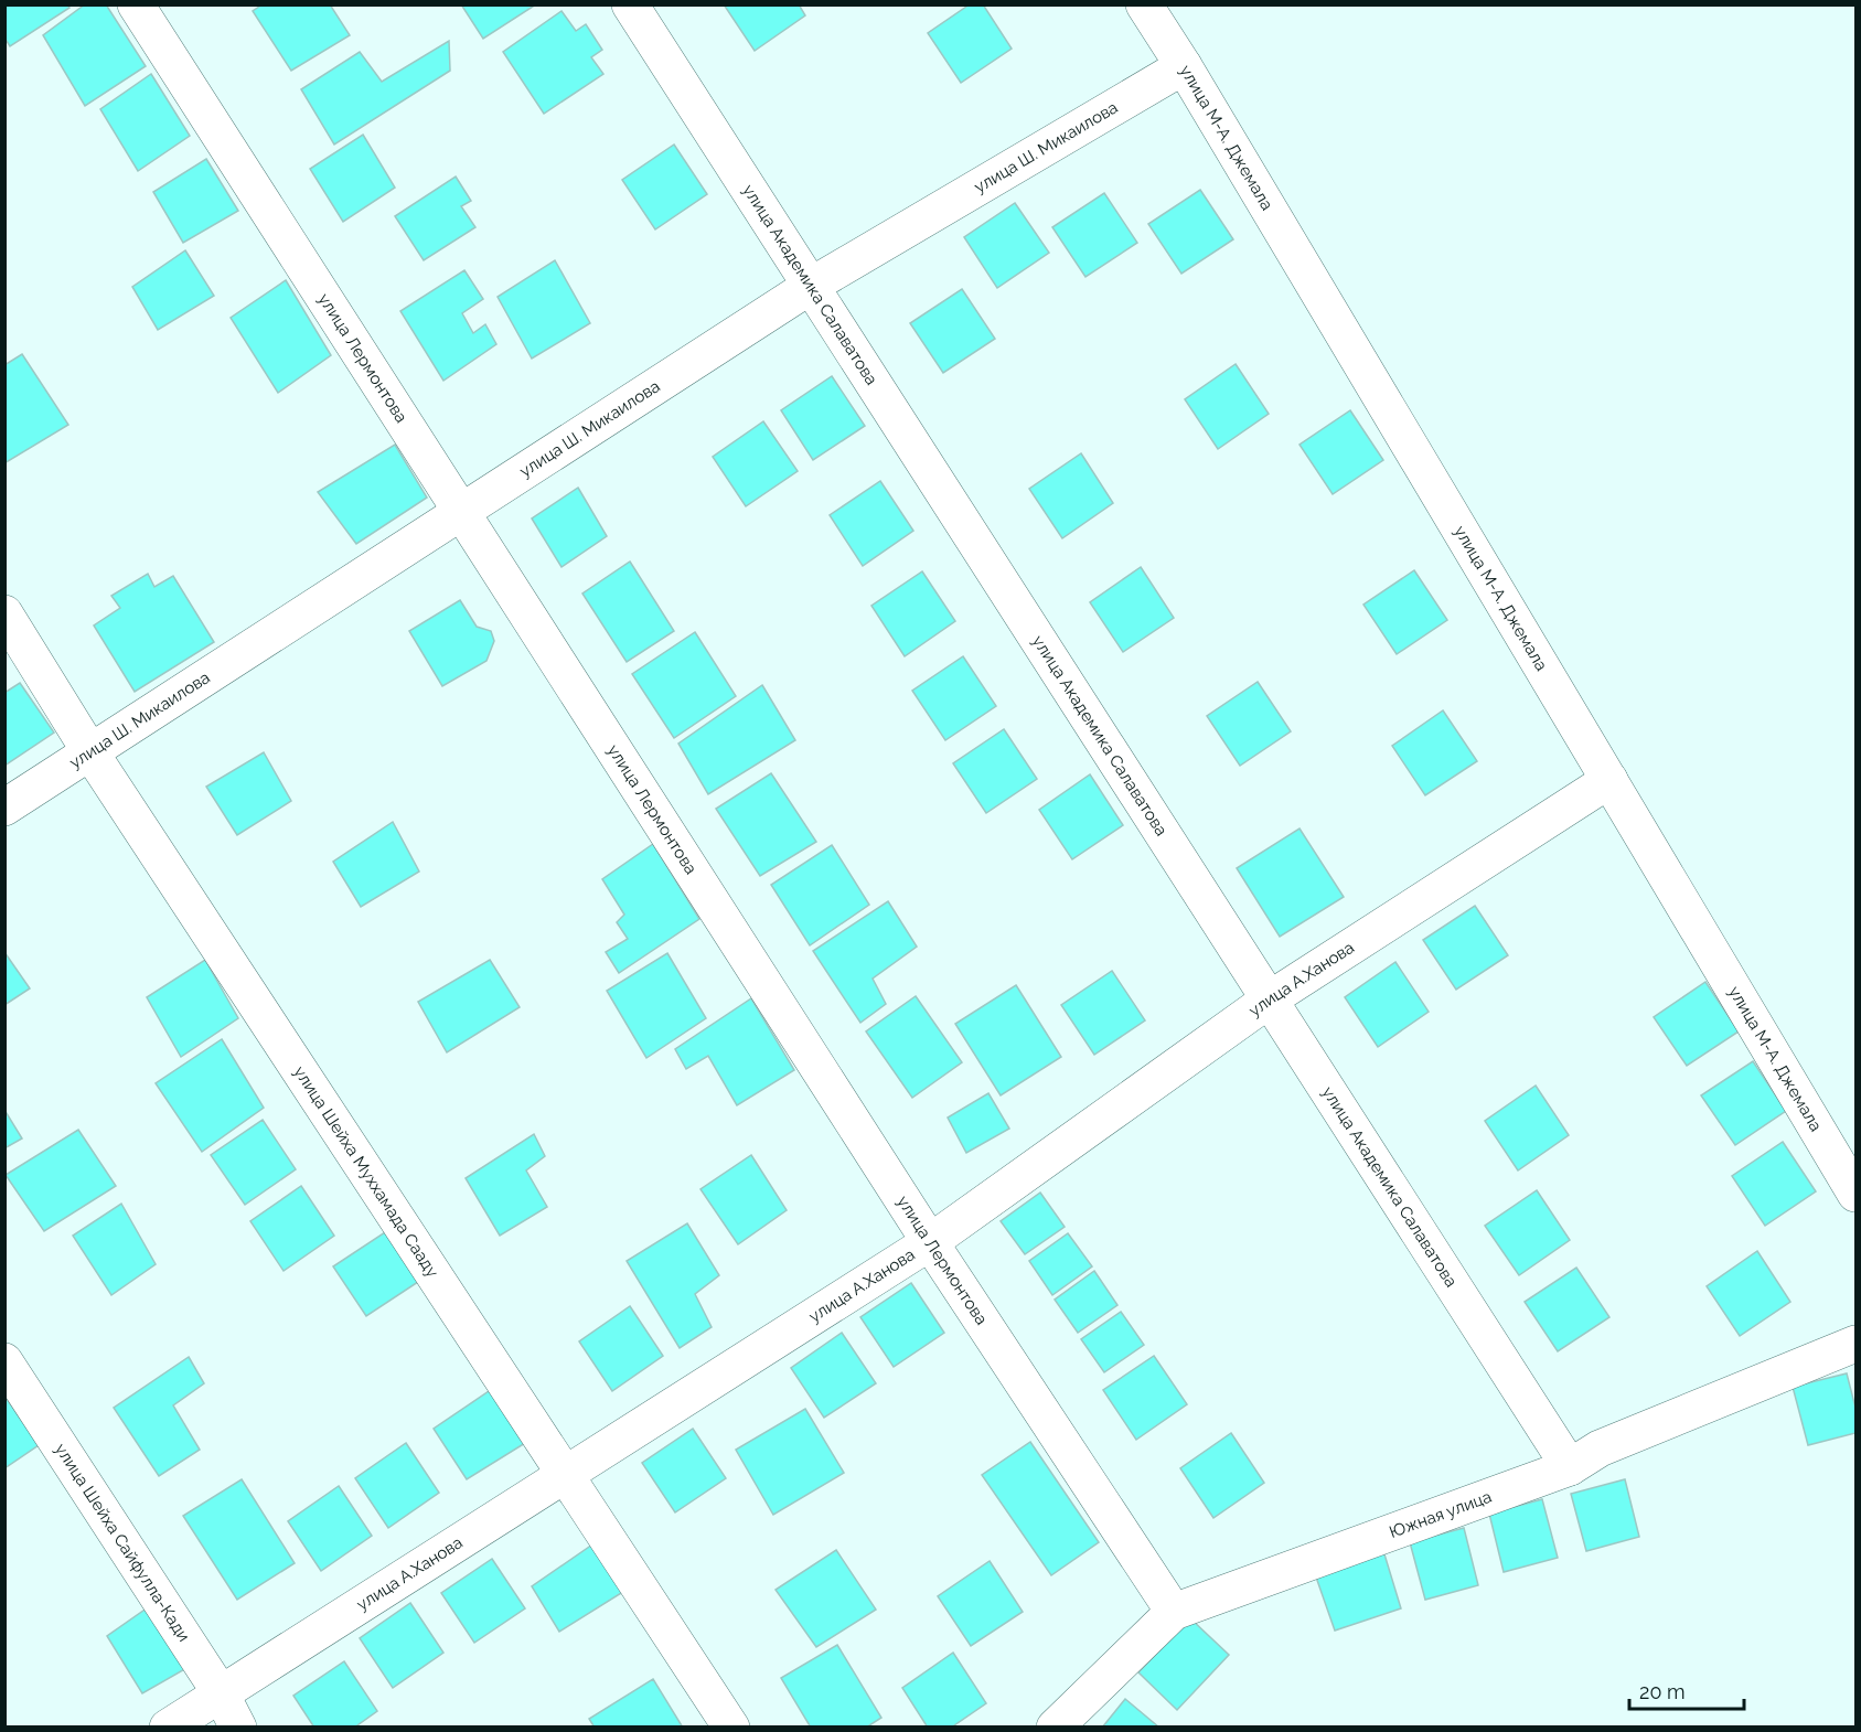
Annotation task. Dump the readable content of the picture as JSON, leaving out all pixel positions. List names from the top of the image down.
{
  "streets": {
    "street": [
      "улица М-А. Джемала",
      "улица Ш. Микаилова",
      "улица Академика Салаватова",
      "улица Лермонтова",
      "улица А.Ханова",
      "улица Шейха Муххамада Сааду",
      "Южная улица",
      "улица Шейха Сайфулла-Кади"
    ]
  },
  "crossings": [
    ["улица М-А. Джемала", "улица Ш. Микаилова"],
    ["улица М-А. Джемала", "улица А.Ханова"],
    ["улица Ш. Микаилова", "улица Академика Салаватова"],
    ["улица Ш. Микаилова", "улица Лермонтова"],
    ["улица Ш. Микаилова", "улица Шейха Муххамада Сааду"],
    ["улица Академика Салаватова", "улица А.Ханова"],
    ["улица Академика Салаватова", "Южная улица"],
    ["улица Лермонтова", "улица А.Ханова"],
    ["улица Лермонтова", "Южная улица"],
    ["улица А.Ханова", "улица Шейха Муххамада Сааду"],
    ["улица А.Ханова", "улица Шейха Сайфулла-Кади"]
  ],
  "scale_bar": "20 m"
}
